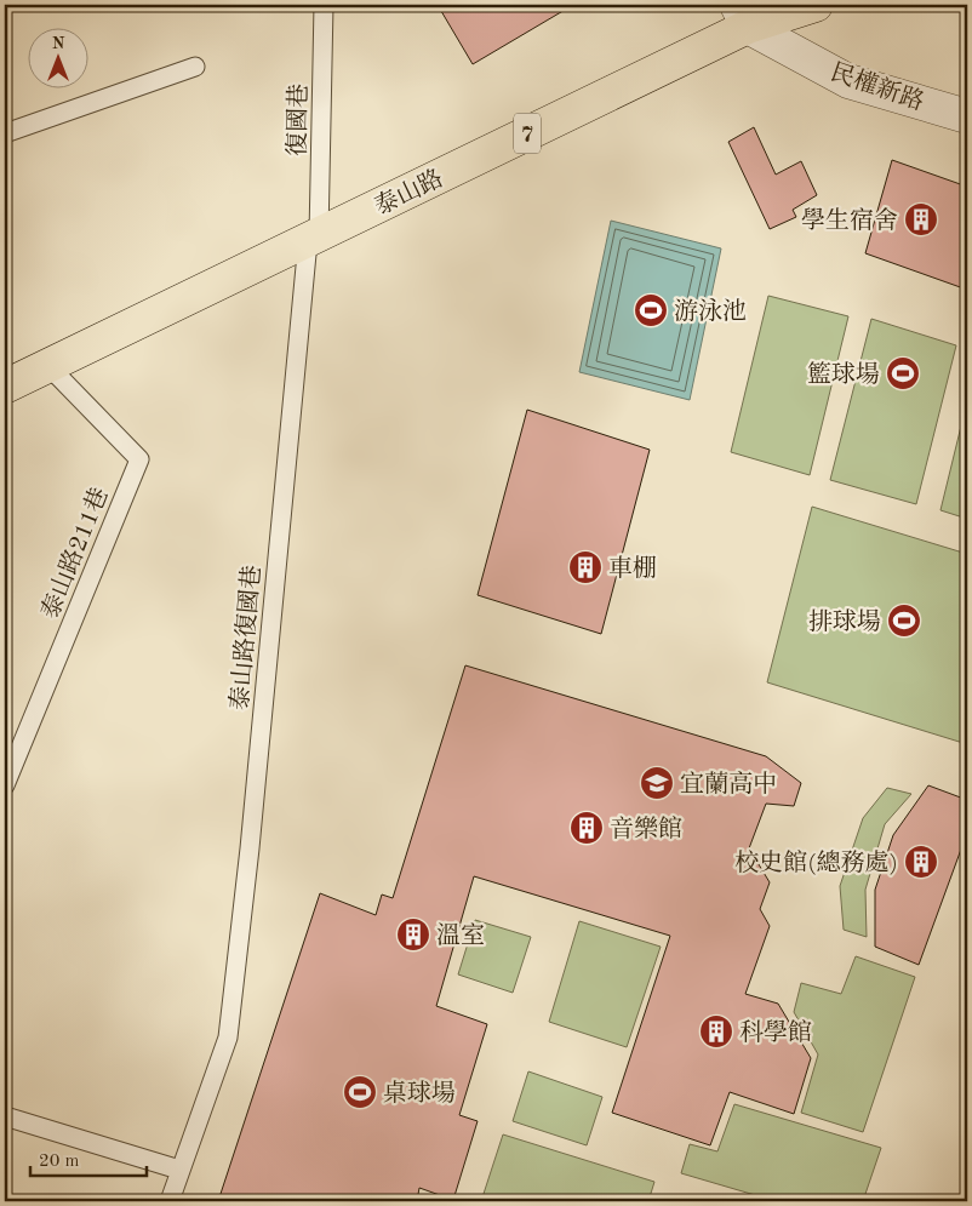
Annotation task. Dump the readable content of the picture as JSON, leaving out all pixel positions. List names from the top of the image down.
{
  "streets": {
    "main road": ["7", "泰山路"],
    "street": ["民權新路"],
    "lane": ["復國巷", "泰山路211巷", "泰山路復國巷"]
  },
  "crossings": [
    ["民權新路", "泰山路"],
    ["復國巷", "泰山路"],
    ["復國巷", "泰山路復國巷"],
    ["泰山路", "泰山路211巷"],
    ["泰山路", "泰山路復國巷"]
  ],
  "places": {
    "building": [
      "學生宿舍",
      "車棚",
      "音樂館",
      "校史館(總務處)",
      "溫室",
      "科學館"
    ],
    "sports": [
      "游泳池",
      "籃球場",
      "排球場",
      "桌球場"
    ],
    "school or university": ["宜蘭高中"]
  },
  "scale_bar": "20 m",
  "north": "top"
}
